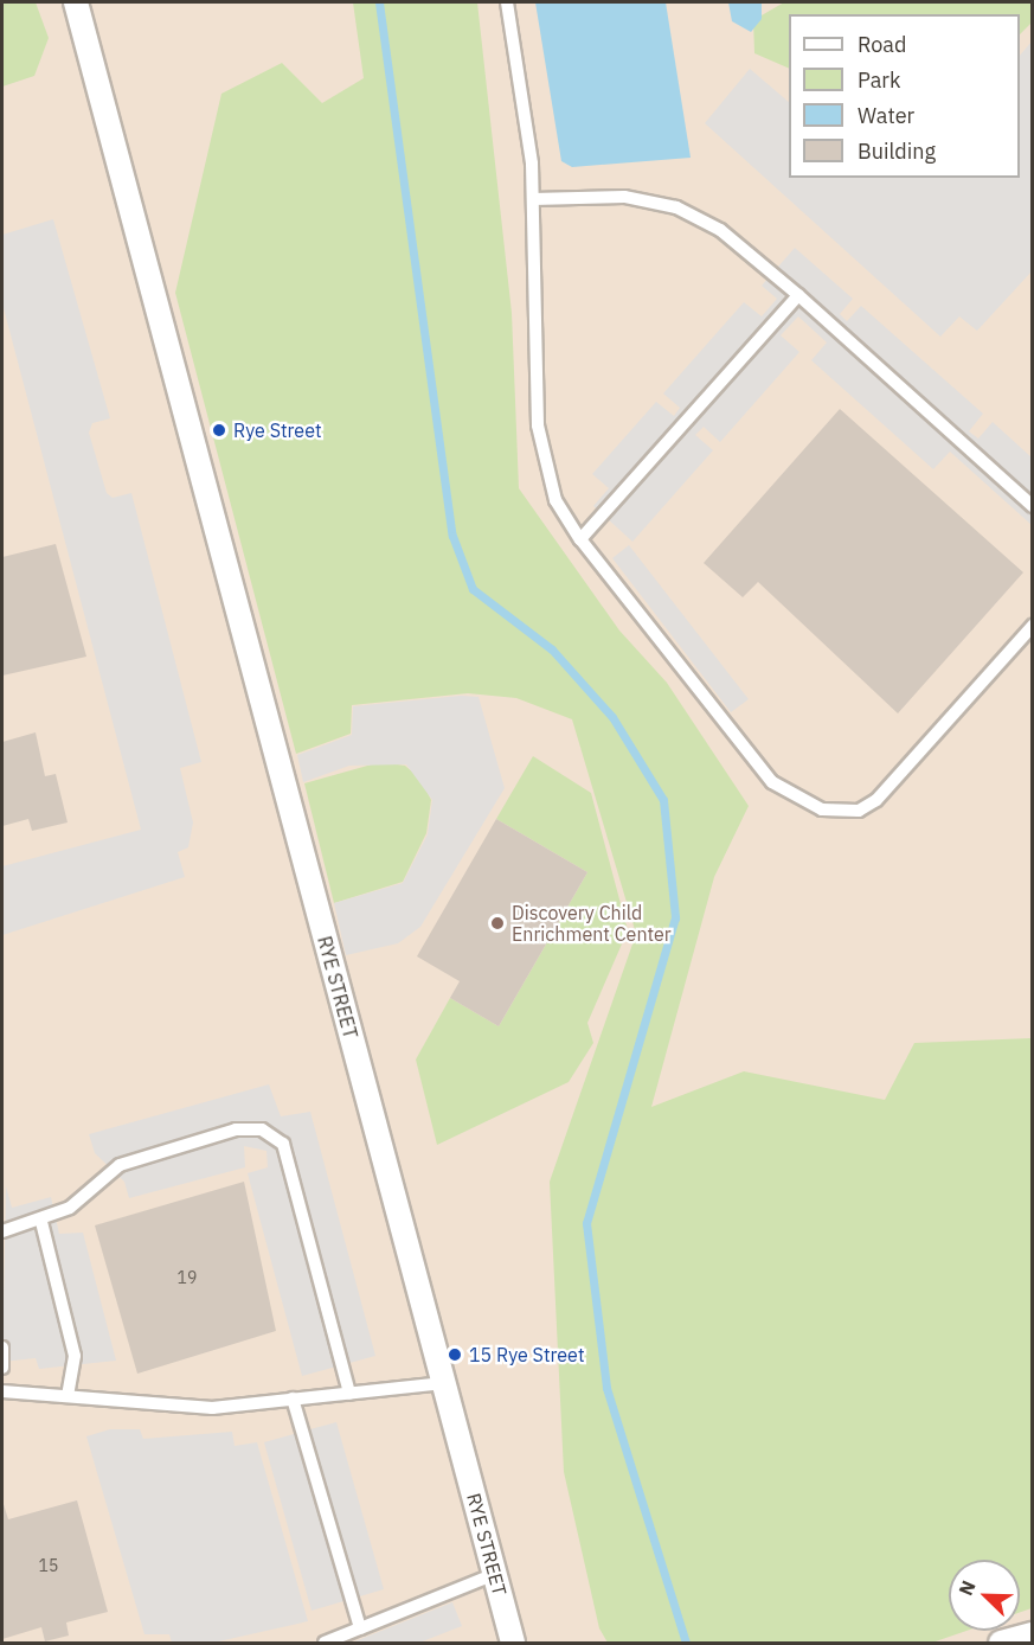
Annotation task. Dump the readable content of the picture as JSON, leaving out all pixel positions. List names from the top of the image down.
{
  "streets": {
    "street": ["RYE STREET"]
  },
  "places": ["Rye Street", "Discovery Child Enrichment Center", "15 Rye Street"],
  "house_numbers": ["19", "15"],
  "legend": [
    "Road",
    "Park",
    "Water",
    "Building"
  ],
  "north": "top left"
}
